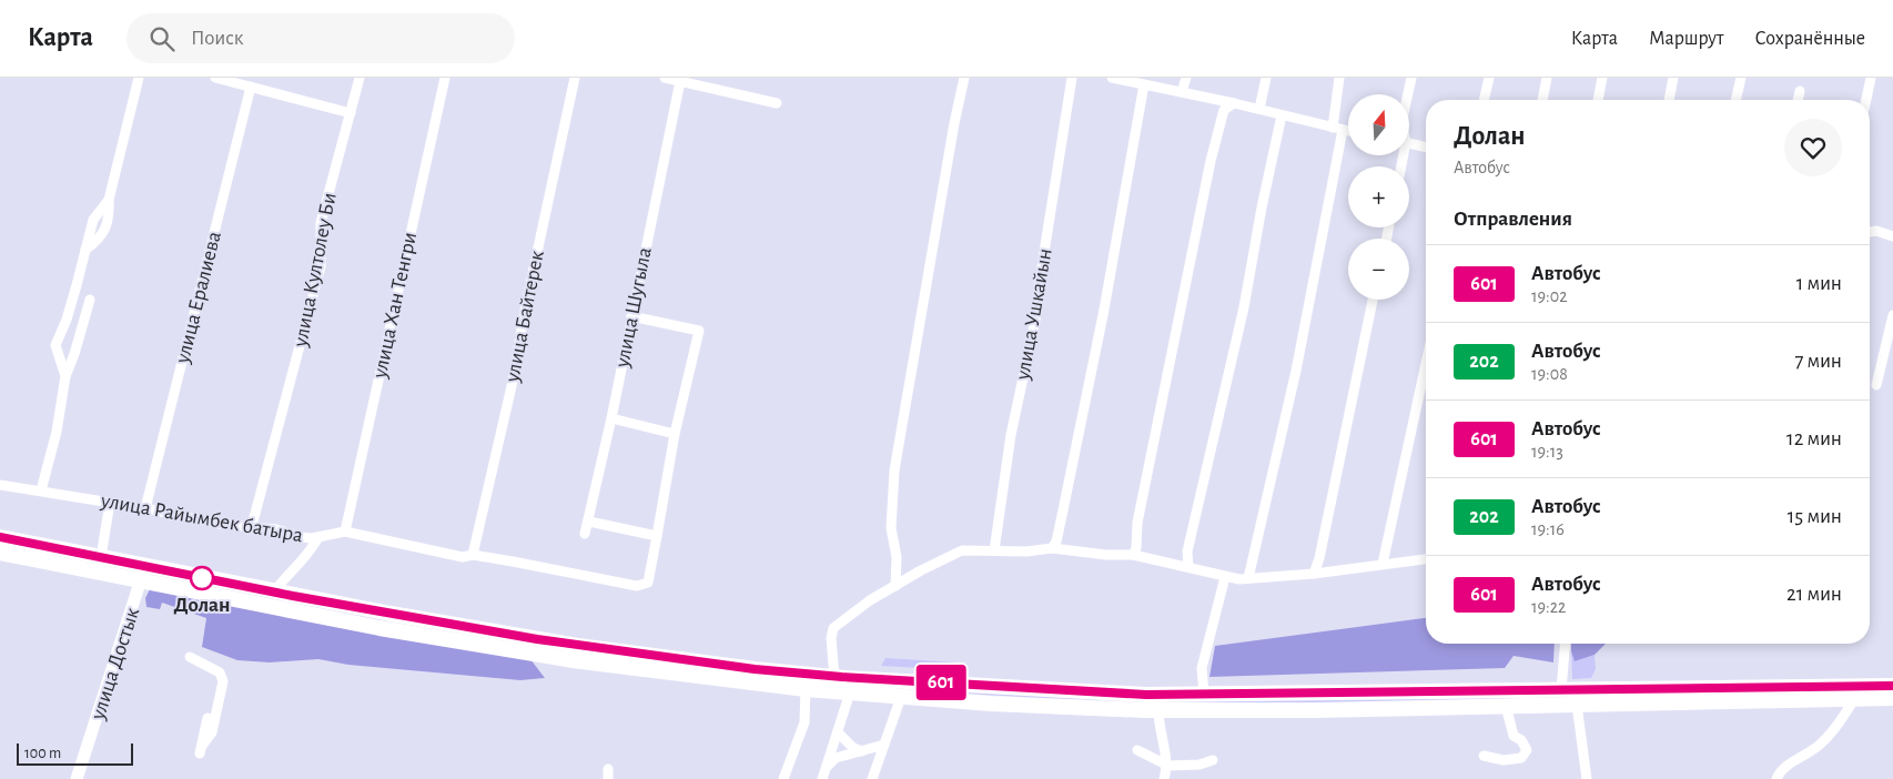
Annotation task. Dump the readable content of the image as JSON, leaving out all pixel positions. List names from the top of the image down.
{
  "streets": {
    "main road": ["улица Достык"],
    "street": [
      "улица Култолеу Би",
      "улица Ералиева",
      "улица Хан Тенгри",
      "улица Шугыла",
      "улица Ушкайын",
      "улица Байтерек",
      "улица Райымбек батыра"
    ]
  },
  "crossings": [
    ["улица Култолеу Би", "улица Райымбек батыра"],
    ["улица Ералиева", "улица Райымбек батыра"],
    ["улица Хан Тенгри", "улица Райымбек батыра"],
    ["улица Байтерек", "улица Райымбек батыра"]
  ],
  "places": ["Долан"],
  "lines": ["bus line 601"],
  "scale_bar": "100 m",
  "north": "top",
  "page": {
    "header": "Карта",
    "search": "Поиск",
    "nav": ["Карта", "Маршрут", "Сохранённые"],
    "on_map": "601",
    "map_buttons": ["+", "−"],
    "heading": [
      ["Долан", "Автобус"],
      "Отправления"
    ],
    "list": [
      {
        "mark": "601",
        "name": "Автобус",
        "note": "19:02",
        "value": "1 мин"
      },
      {
        "mark": "202",
        "name": "Автобус",
        "note": "19:08",
        "value": "7 мин"
      },
      {
        "mark": "601",
        "name": "Автобус",
        "note": "19:13",
        "value": "12 мин"
      },
      {
        "mark": "202",
        "name": "Автобус",
        "note": "19:16",
        "value": "15 мин"
      },
      {
        "mark": "601",
        "name": "Автобус",
        "note": "19:22",
        "value": "21 мин"
      }
    ],
    "scale": "100 m"
  }
}
